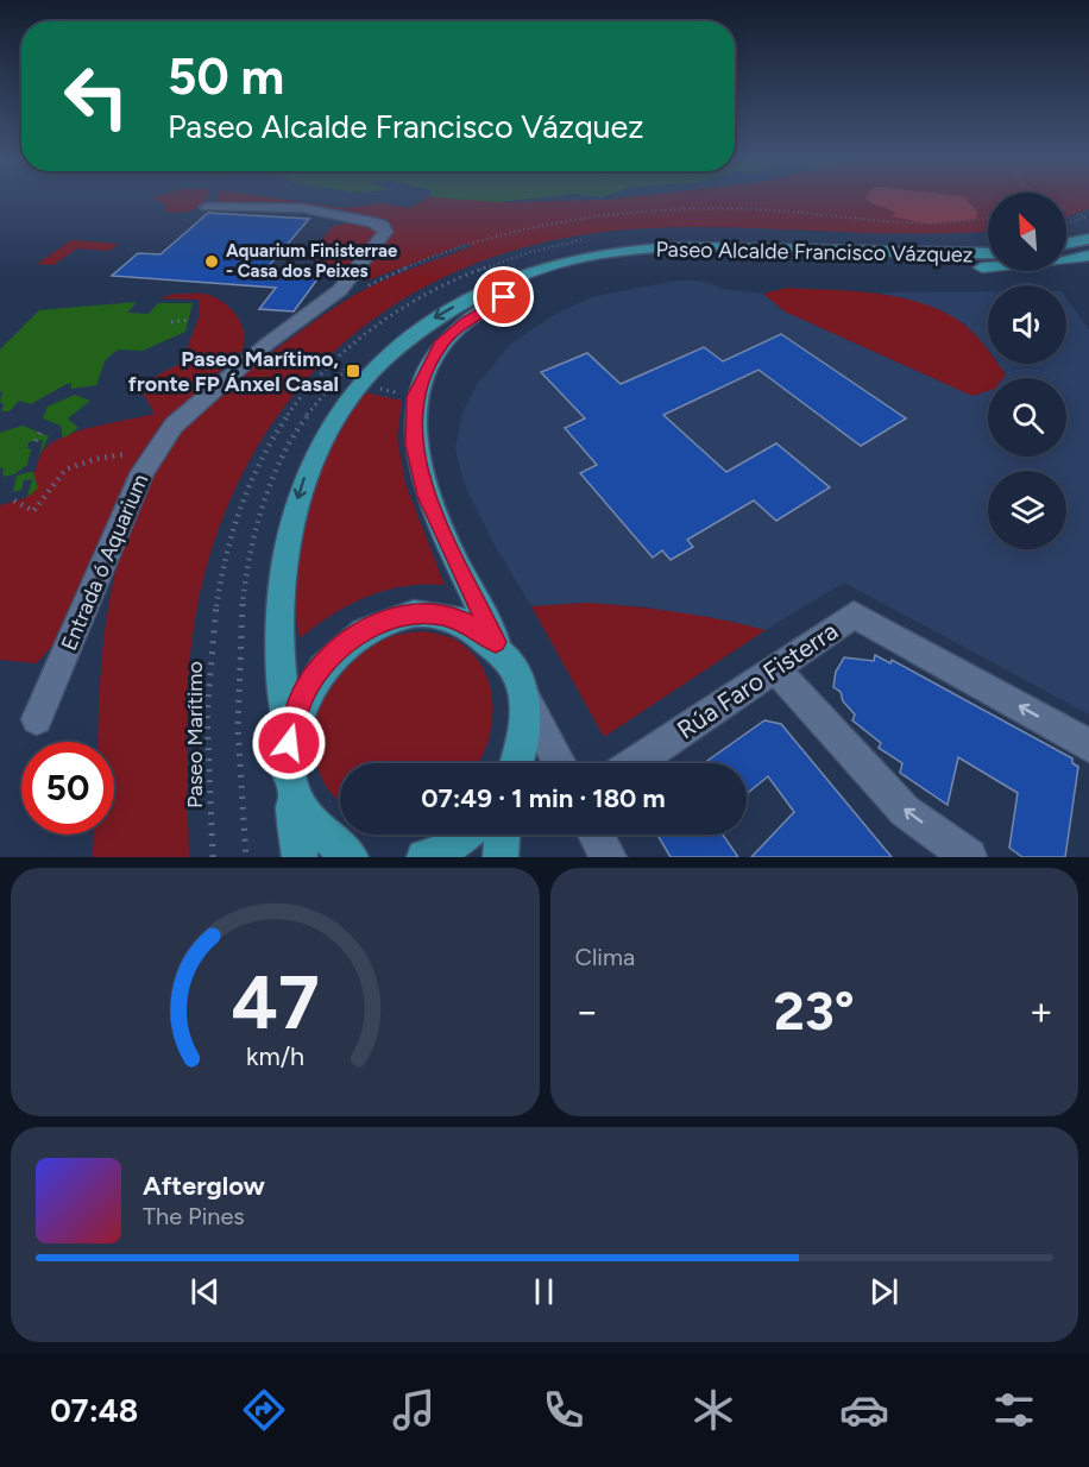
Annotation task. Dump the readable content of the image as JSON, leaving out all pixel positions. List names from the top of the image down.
{
  "streets": {
    "main road": ["Paseo Alcalde Francisco Vázquez"],
    "street": ["Entrada ó Aquarium", "Rúa Faro Fisterra"],
    "path": ["Paseo Marítimo"]
  },
  "one_way": ["Paseo Alcalde Francisco Vázquez", "Rúa Faro Fisterra"],
  "places": {
    "other": ["Aquarium Finisterrae - Casa dos Peixes"],
    "transit": ["Paseo Marítimo, fronte FP Ánxel Casal"]
  },
  "north": "top left",
  "page": {
    "turn": ["50 m", "Paseo Alcalde Francisco Vázquez"],
    "limit": "50",
    "trip": "07:49 · 1 min · 180 m",
    "tile": "Clima",
    "heat": ["−", "23°", "+"],
    "song": ["Afterglow", "The Pines"],
    "tabs": "07:48",
    "gauge": ["47", "km/h"]
  }
}
